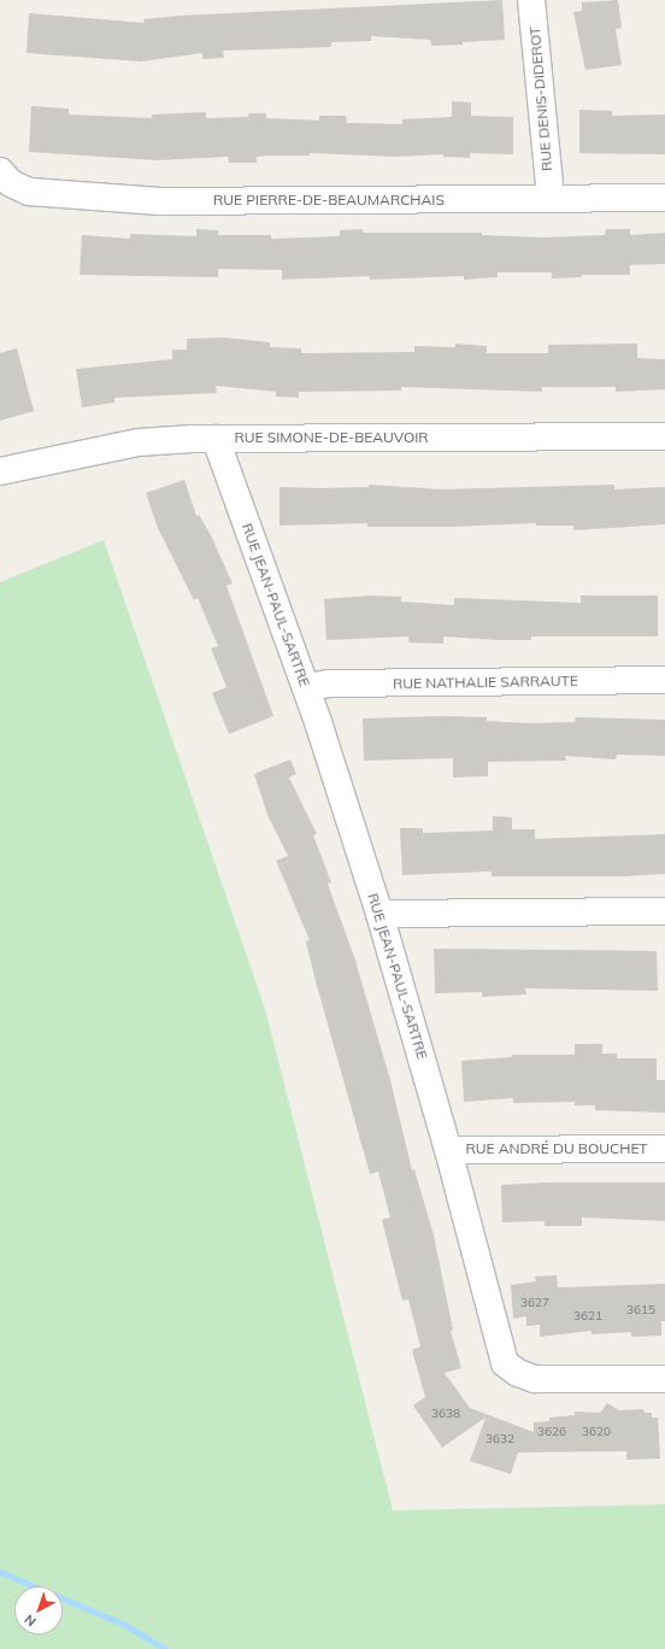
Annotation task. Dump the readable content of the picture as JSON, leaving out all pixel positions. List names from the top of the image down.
{
  "streets": {
    "street": [
      "RUE DENIS-DIDEROT",
      "RUE PIERRE-DE-BEAUMARCHAIS",
      "RUE SIMONE-DE-BEAUVOIR",
      "RUE JEAN-PAUL-SARTRE",
      "RUE NATHALIE SARRAUTE",
      "RUE ANDRÉ DU BOUCHET"
    ]
  },
  "crossings": [
    ["RUE DENIS-DIDEROT", "RUE PIERRE-DE-BEAUMARCHAIS"],
    ["RUE SIMONE-DE-BEAUVOIR", "RUE JEAN-PAUL-SARTRE"],
    ["RUE JEAN-PAUL-SARTRE", "RUE NATHALIE SARRAUTE"],
    ["RUE JEAN-PAUL-SARTRE", "RUE ANDRÉ DU BOUCHET"]
  ],
  "house_numbers": [
    "3627",
    "3615",
    "3621",
    "3638",
    "3626",
    "3620",
    "3632"
  ],
  "north": "bottom left"
}
